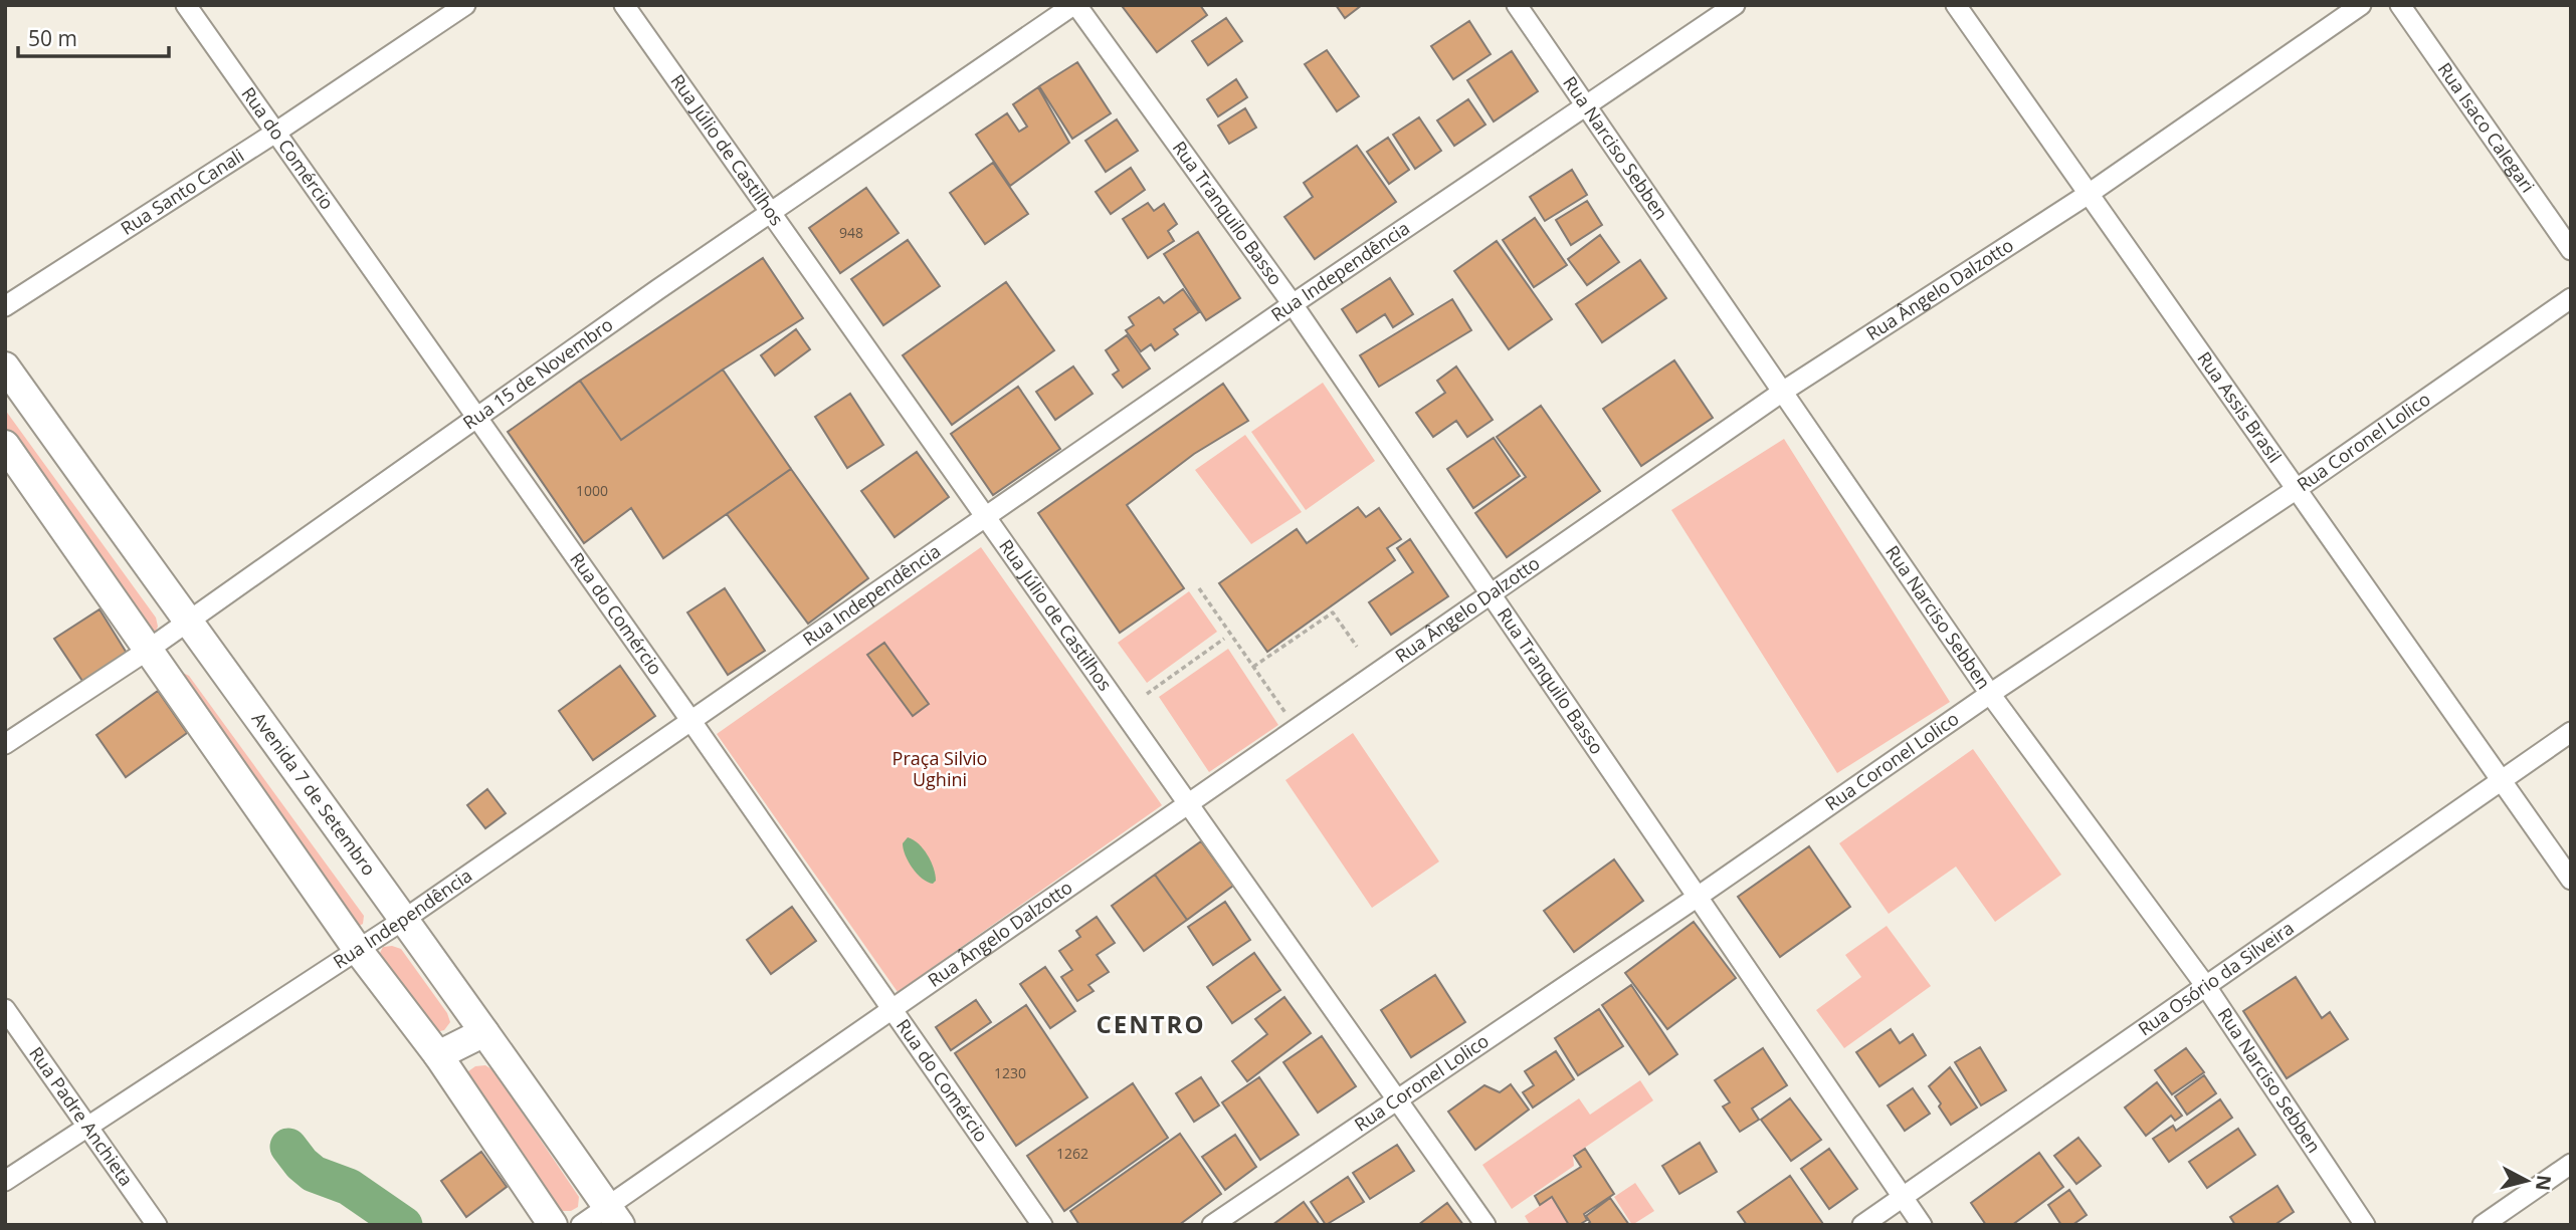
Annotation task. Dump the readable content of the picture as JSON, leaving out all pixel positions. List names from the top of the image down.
{
  "streets": {
    "main road": ["Avenida 7 de Setembro"],
    "street": [
      "Rua Isaco Calegari",
      "Rua Narciso Sebben",
      "Rua do Comércio",
      "Rua Júlio de Castilhos",
      "Rua Santo Canali",
      "Rua Tranquilo Basso",
      "Rua Independência",
      "Rua Ângelo Dalzotto",
      "Rua 15 de Novembro",
      "Rua Assis Brasil",
      "Rua Coronel Lolico",
      "Rua Osório da Silveira",
      "Rua Padre Anchieta"
    ]
  },
  "crossings": [
    ["Rua Narciso Sebben", "Rua Independência"],
    ["Rua Narciso Sebben", "Rua Ângelo Dalzotto"],
    ["Rua Narciso Sebben", "Rua Coronel Lolico"],
    ["Rua Narciso Sebben", "Rua Osório da Silveira"],
    ["Rua do Comércio", "Rua Santo Canali"],
    ["Rua do Comércio", "Rua Independência"],
    ["Rua do Comércio", "Rua Ângelo Dalzotto"],
    ["Rua do Comércio", "Rua 15 de Novembro"],
    ["Rua Júlio de Castilhos", "Rua Independência"],
    ["Rua Júlio de Castilhos", "Rua Ângelo Dalzotto"],
    ["Rua Júlio de Castilhos", "Rua 15 de Novembro"],
    ["Rua Júlio de Castilhos", "Rua Coronel Lolico"],
    ["Rua Tranquilo Basso", "Rua Independência"],
    ["Rua Tranquilo Basso", "Rua Ângelo Dalzotto"],
    ["Rua Tranquilo Basso", "Rua 15 de Novembro"],
    ["Rua Tranquilo Basso", "Rua Coronel Lolico"],
    ["Rua Tranquilo Basso", "Rua Osório da Silveira"],
    ["Rua Independência", "Avenida 7 de Setembro"],
    ["Rua Independência", "Rua Padre Anchieta"],
    ["Rua Ângelo Dalzotto", "Rua Assis Brasil"],
    ["Rua Ângelo Dalzotto", "Avenida 7 de Setembro"],
    ["Rua 15 de Novembro", "Avenida 7 de Setembro"],
    ["Rua Assis Brasil", "Rua Coronel Lolico"],
    ["Rua Assis Brasil", "Rua Osório da Silveira"]
  ],
  "districts": ["CENTRO"],
  "parks": ["Praça Silvio Ughini"],
  "house_numbers": [
    "948",
    "1000",
    "1230",
    "1262"
  ],
  "scale_bar": "50 m",
  "north": "right"
}
